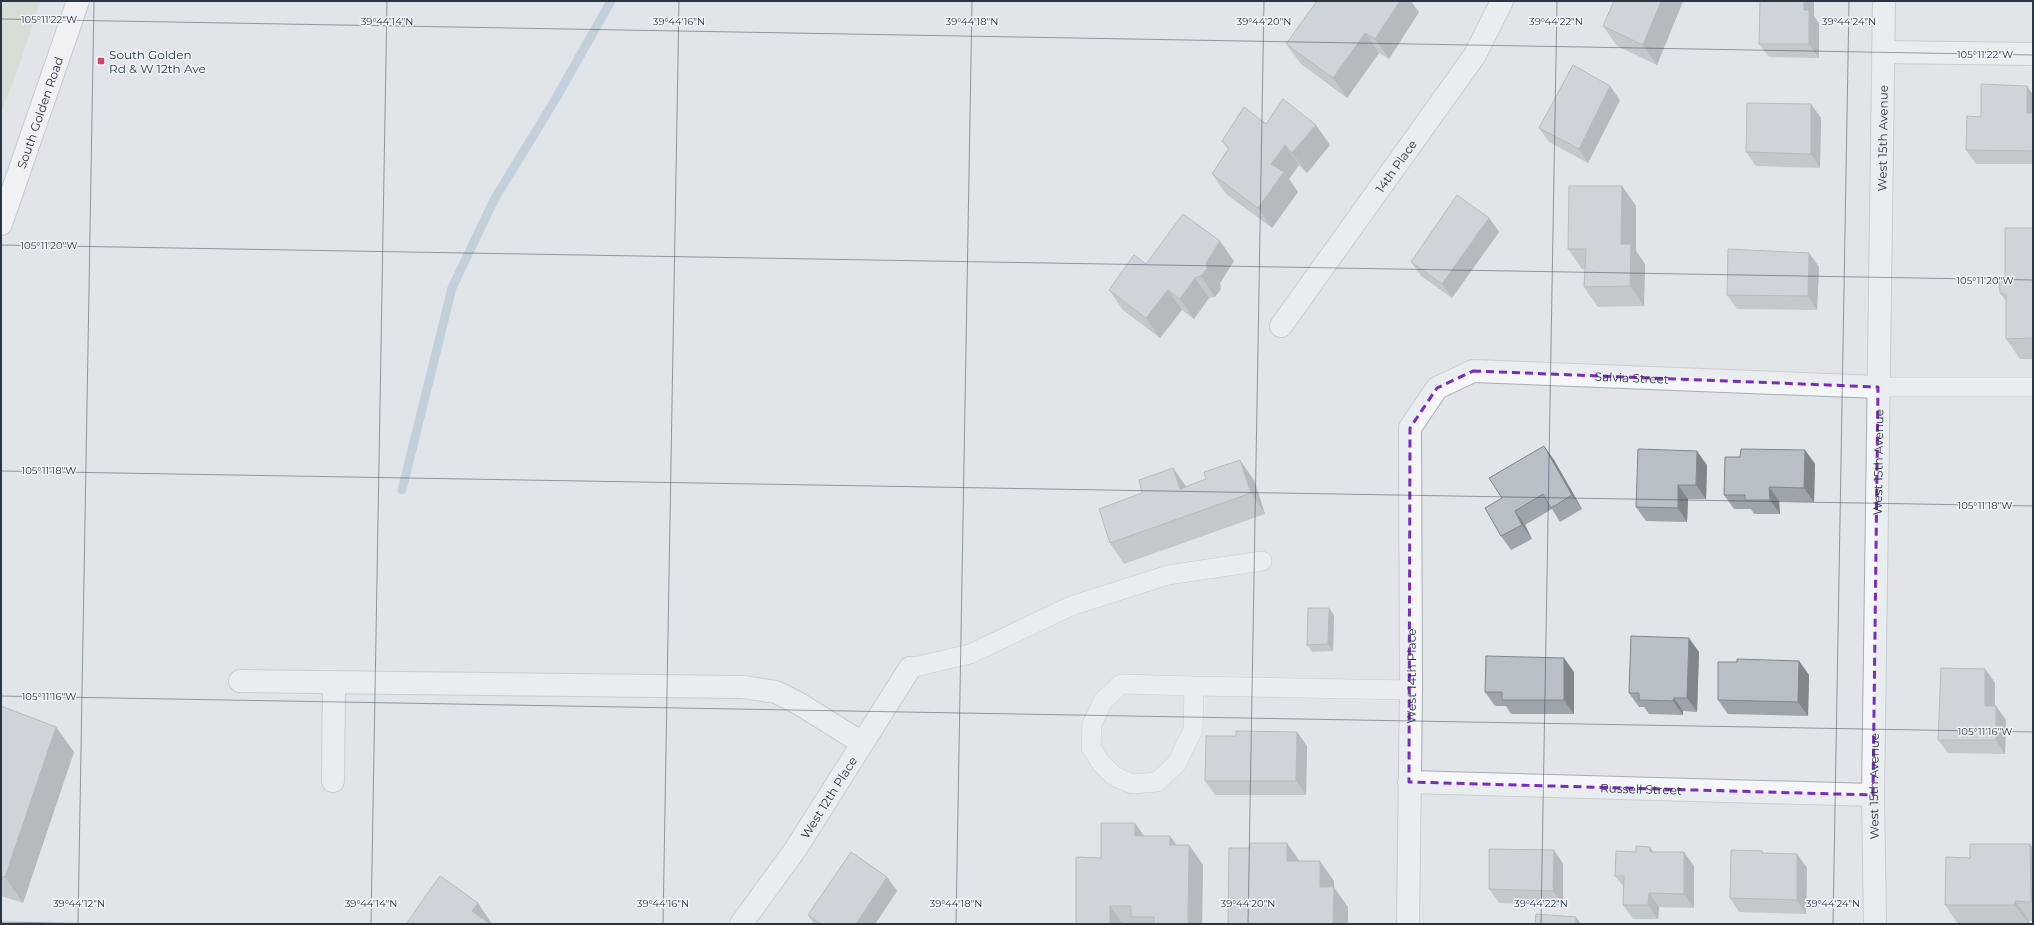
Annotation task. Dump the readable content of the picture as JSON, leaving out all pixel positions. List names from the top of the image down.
{
  "streets": {
    "main road": ["South Golden Road"],
    "street": [
      "West 15th Avenue",
      "14th Place",
      "Salvia Street",
      "West 14th Place",
      "Russell Street",
      "West 12th Place"
    ]
  },
  "crossings": [
    ["West 15th Avenue", "Salvia Street"],
    ["West 15th Avenue", "Russell Street"],
    ["Salvia Street", "West 14th Place"],
    ["West 14th Place", "Russell Street"]
  ],
  "places": {
    "transit": ["South Golden Rd & W 12th Ave"]
  },
  "coordinates": [
    "105°11'22\"W",
    "39°44'14\"N",
    "39°44'16\"N",
    "39°44'18\"N",
    "39°44'20\"N",
    "39°44'22\"N",
    "39°44'24\"N",
    "105°11'20\"W",
    "105°11'18\"W",
    "105°11'16\"W",
    "39°44'12\"N"
  ]
}
